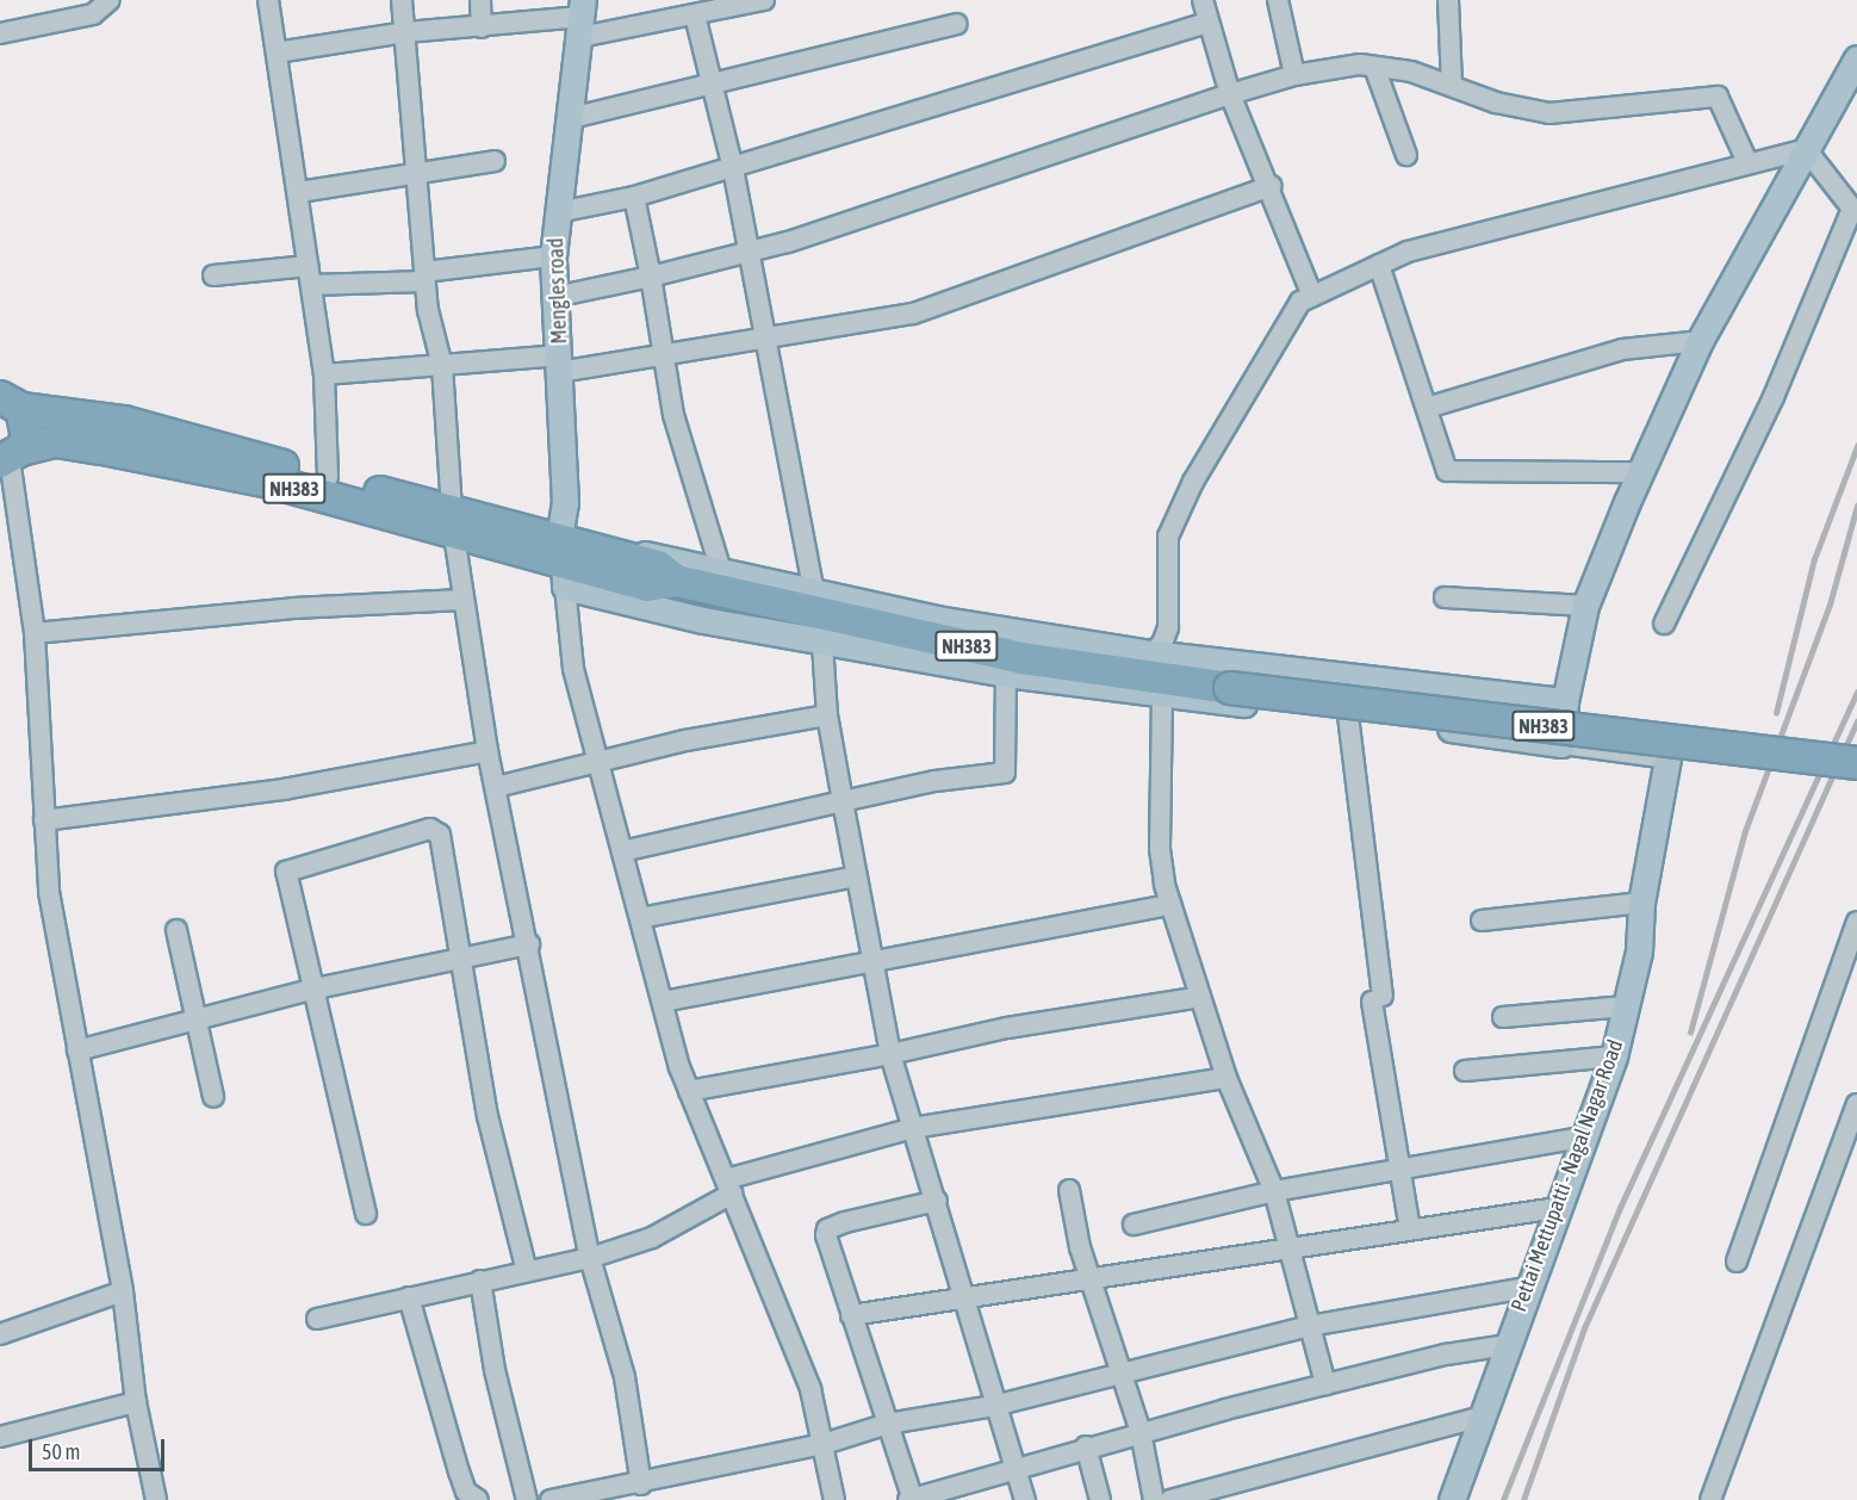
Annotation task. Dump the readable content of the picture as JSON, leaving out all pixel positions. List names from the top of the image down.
{
  "streets": {
    "highway": ["NH383"],
    "main road": ["Mengles road", "Pettai Mettupatti - Nagal Nagar Road"]
  },
  "crossings": [
    ["Mengles road", "NH383"]
  ],
  "scale_bar": "50 m"
}
